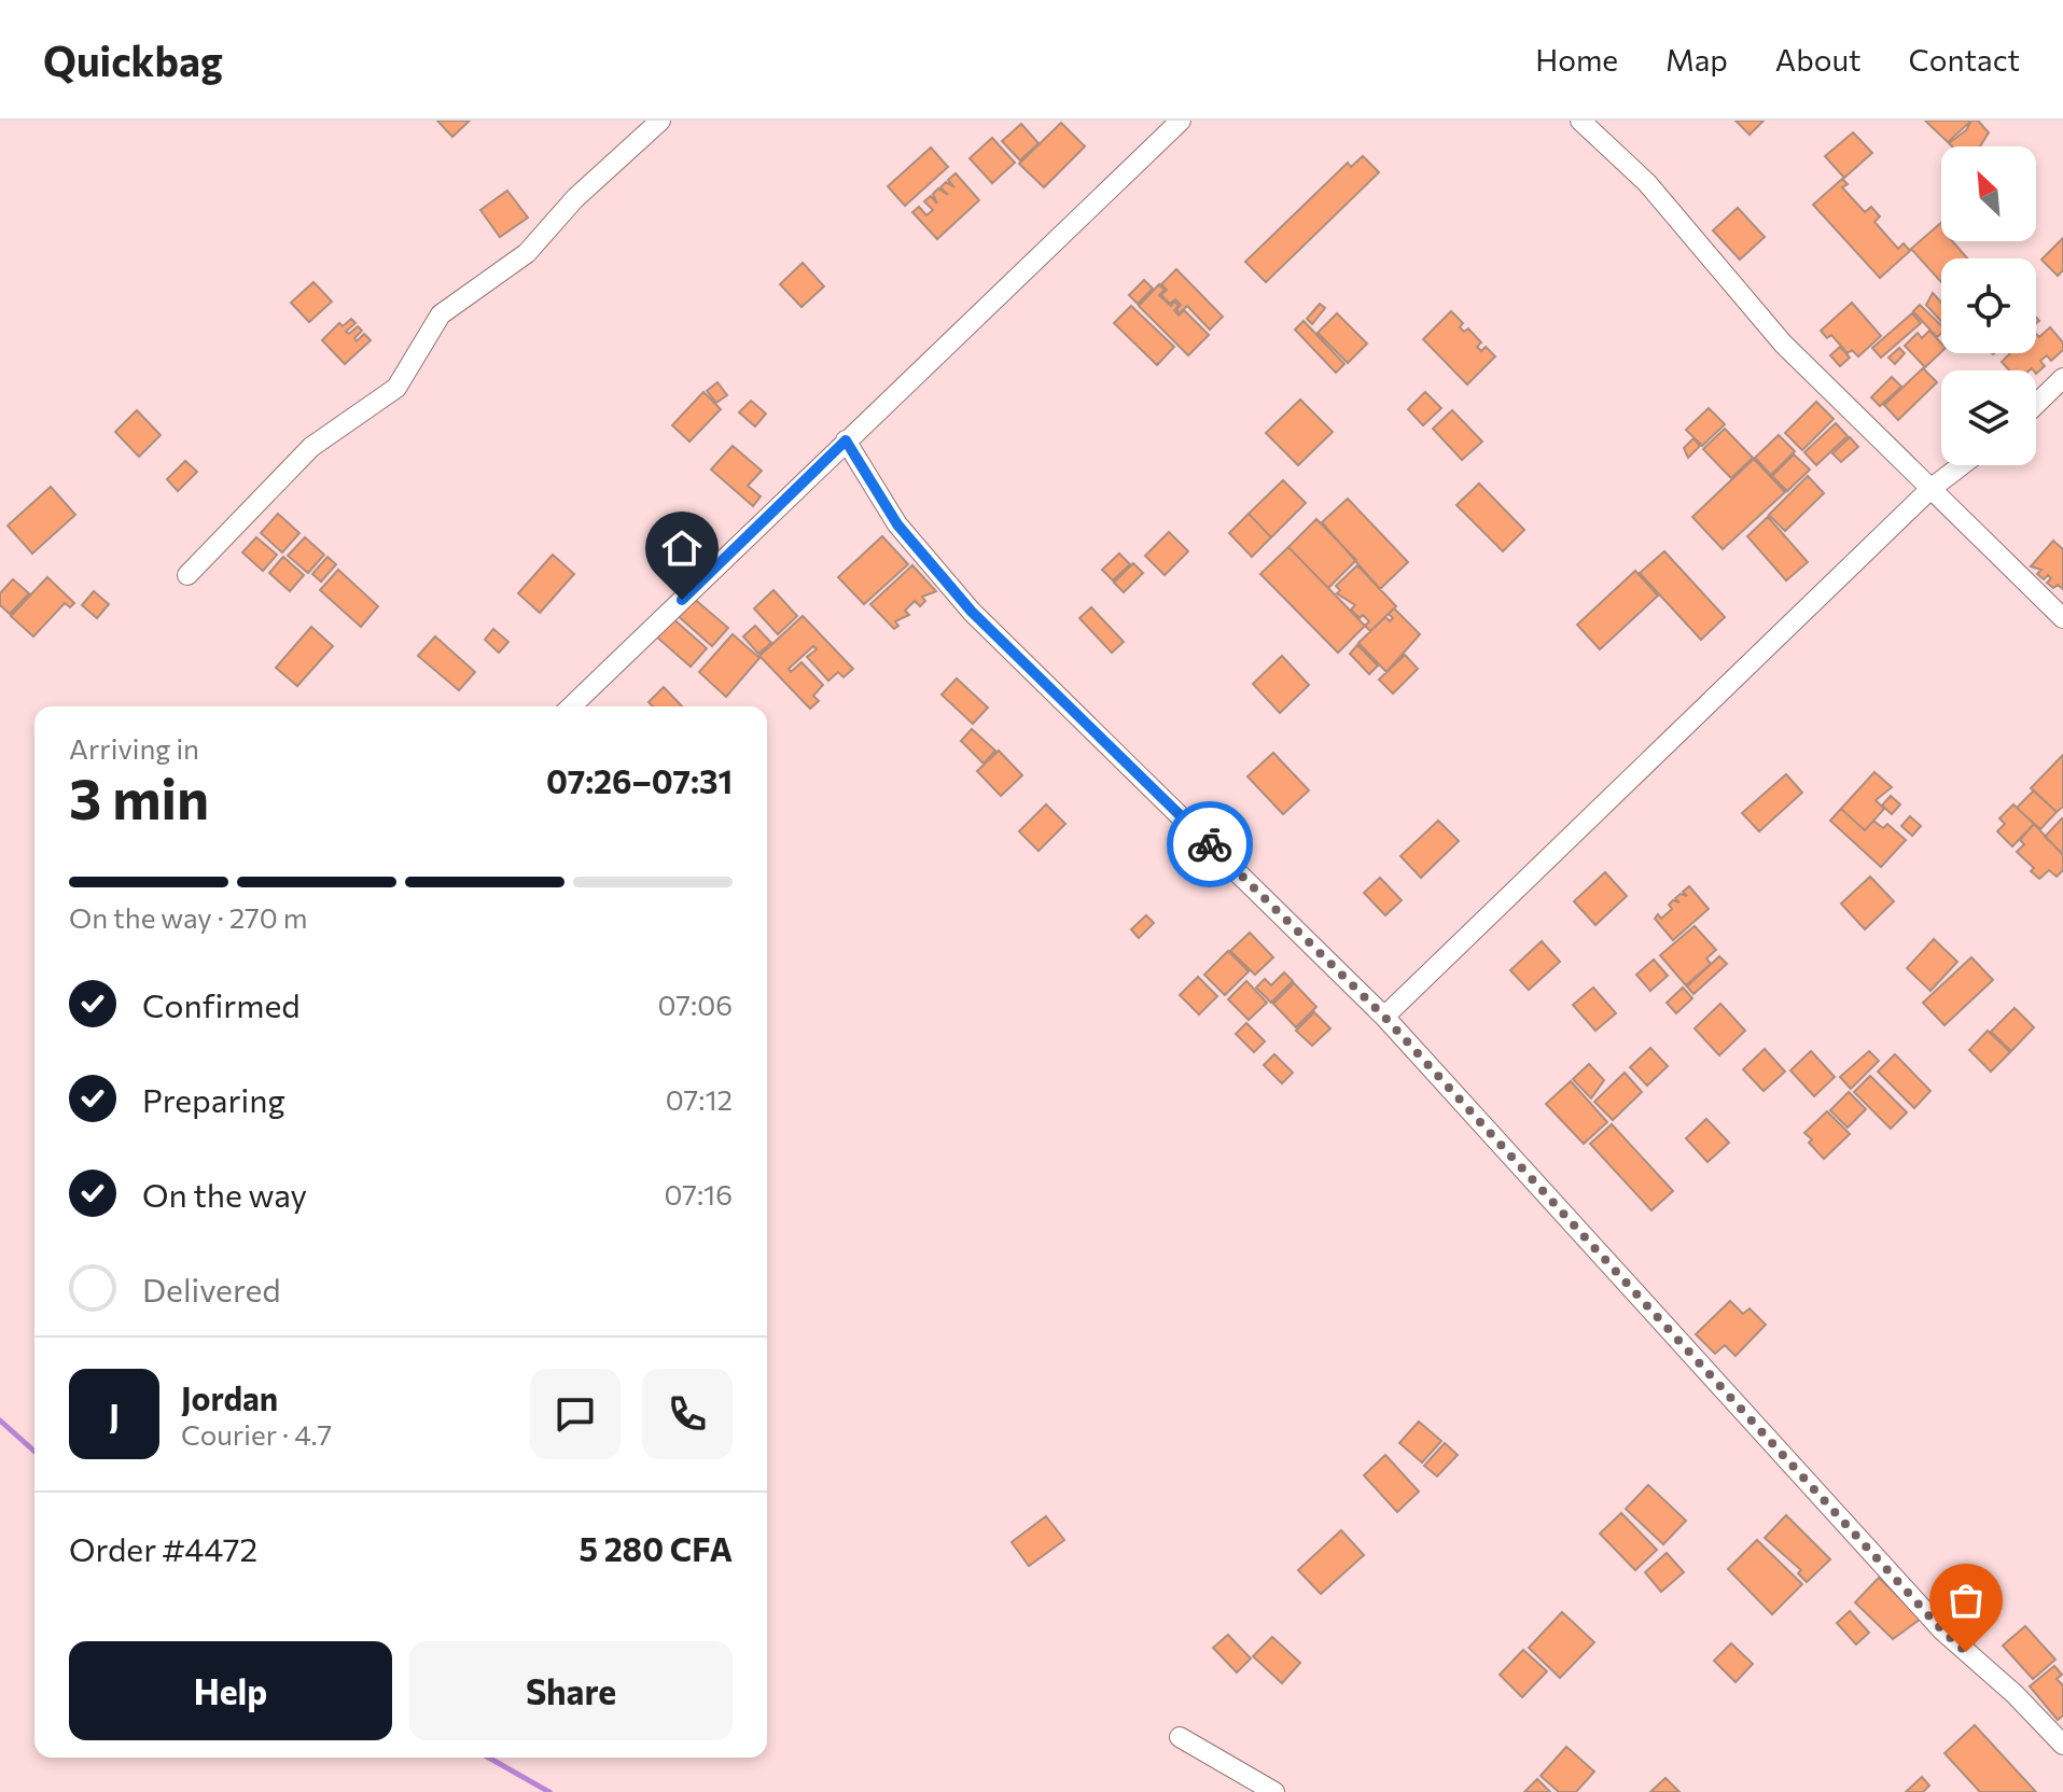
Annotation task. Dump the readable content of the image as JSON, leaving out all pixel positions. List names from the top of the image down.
{
  "north": "top left",
  "page": {
    "header": "Quickbag",
    "nav": [
      "Home",
      "Map",
      "About",
      "Contact"
    ],
    "heading": ["3 min", "Arriving in", "07:26–07:31"],
    "panel": [
      "Jordan",
      "Courier · 4.7",
      "Order #4472",
      "5 280 CFA"
    ],
    "bar": "On the way · 270 m",
    "list": [
      ["Confirmed", "07:06"],
      ["Preparing", "07:12"],
      ["On the way", "07:16"],
      "Delivered"
    ],
    "round": "J",
    "buttons": ["Help", "Share"]
  }
}
